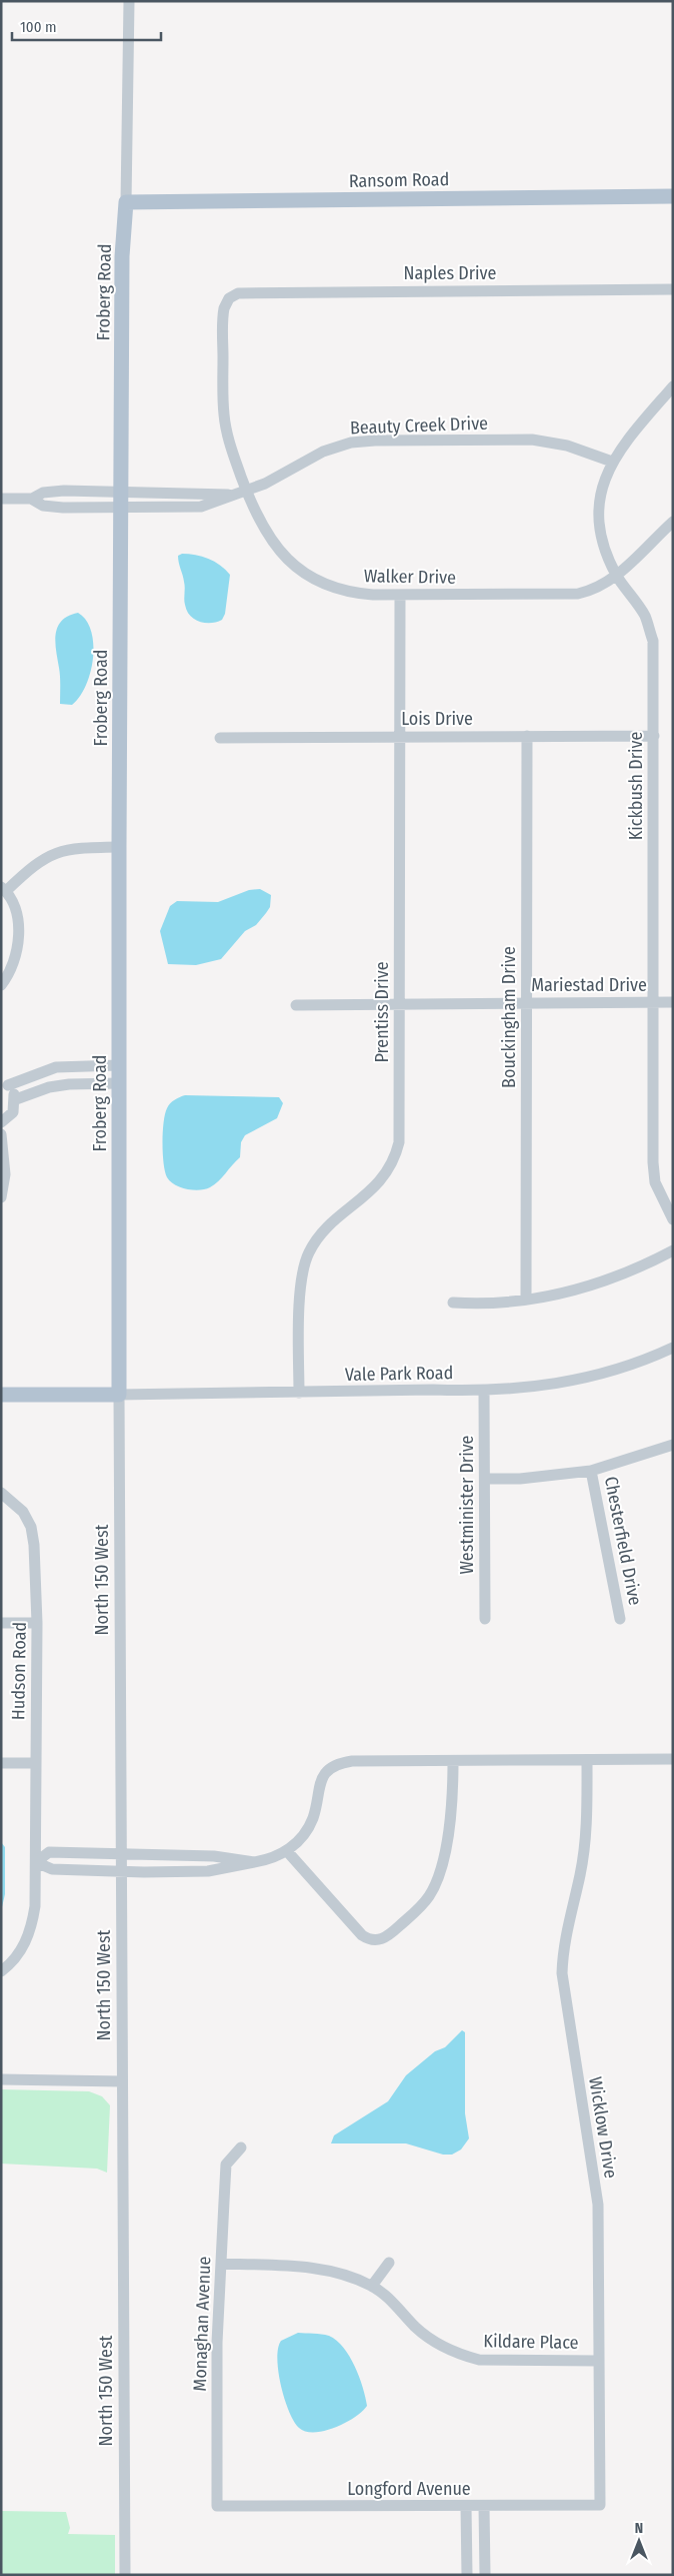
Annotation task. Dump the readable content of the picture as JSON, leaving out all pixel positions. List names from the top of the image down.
{
  "streets": {
    "main road": ["Ransom Road", "Froberg Road"],
    "street": [
      "Naples Drive",
      "Beauty Creek Drive",
      "Walker Drive",
      "Lois Drive",
      "Kickbush Drive",
      "Mariestad Drive",
      "Prentiss Drive",
      "Bouckingham Drive",
      "Vale Park Road",
      "Westminister Drive",
      "Chesterfield Drive",
      "North 150 West",
      "Hudson Road",
      "Wicklow Drive",
      "Monaghan Avenue",
      "Kildare Place",
      "Longford Avenue"
    ]
  },
  "crossings": [
    ["Ransom Road", "Froberg Road"],
    ["Naples Drive", "Walker Drive"],
    ["Froberg Road", "Beauty Creek Drive"],
    ["Froberg Road", "Vale Park Road"],
    ["Froberg Road", "North 150 West"],
    ["Beauty Creek Drive", "Walker Drive"],
    ["Beauty Creek Drive", "Kickbush Drive"],
    ["Walker Drive", "Kickbush Drive"],
    ["Walker Drive", "Prentiss Drive"],
    ["Lois Drive", "Kickbush Drive"],
    ["Lois Drive", "Prentiss Drive"],
    ["Lois Drive", "Bouckingham Drive"],
    ["Kickbush Drive", "Mariestad Drive"],
    ["Mariestad Drive", "Prentiss Drive"],
    ["Mariestad Drive", "Bouckingham Drive"],
    ["Prentiss Drive", "Vale Park Road"],
    ["Vale Park Road", "Westminister Drive"],
    ["Vale Park Road", "North 150 West"],
    ["Wicklow Drive", "Kildare Place"],
    ["Wicklow Drive", "Longford Avenue"],
    ["Monaghan Avenue", "Kildare Place"],
    ["Monaghan Avenue", "Longford Avenue"]
  ],
  "scale_bar": "100 m",
  "north": "top"
}
